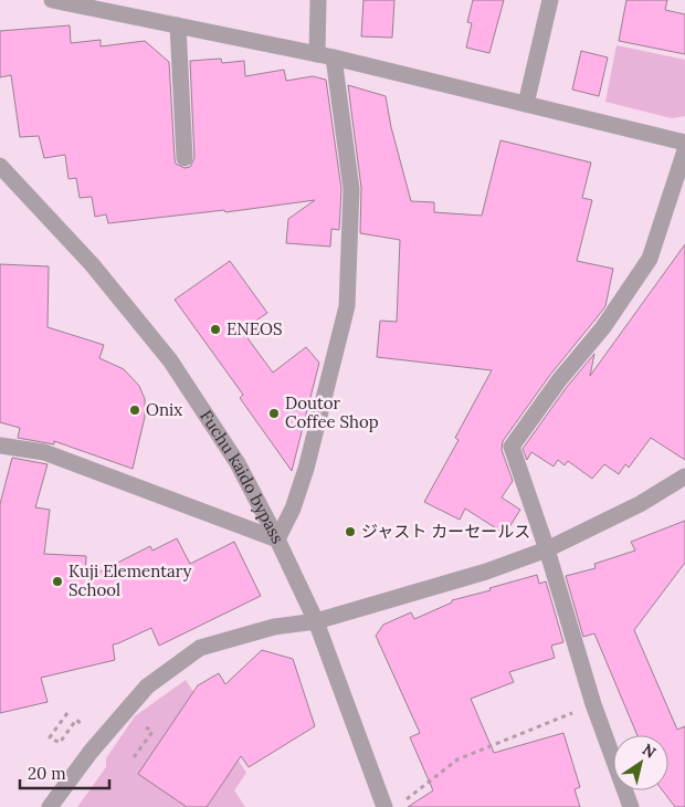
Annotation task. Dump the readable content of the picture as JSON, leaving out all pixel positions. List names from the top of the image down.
{
  "streets": {
    "street": ["Fuchu kaido bypass"]
  },
  "places": [
    "ENEOS",
    "Onix",
    "Doutor Coffee Shop",
    "ジャスト カーセールス",
    "Kuji Elementary School"
  ],
  "scale_bar": "20 m",
  "north": "top right"
}
